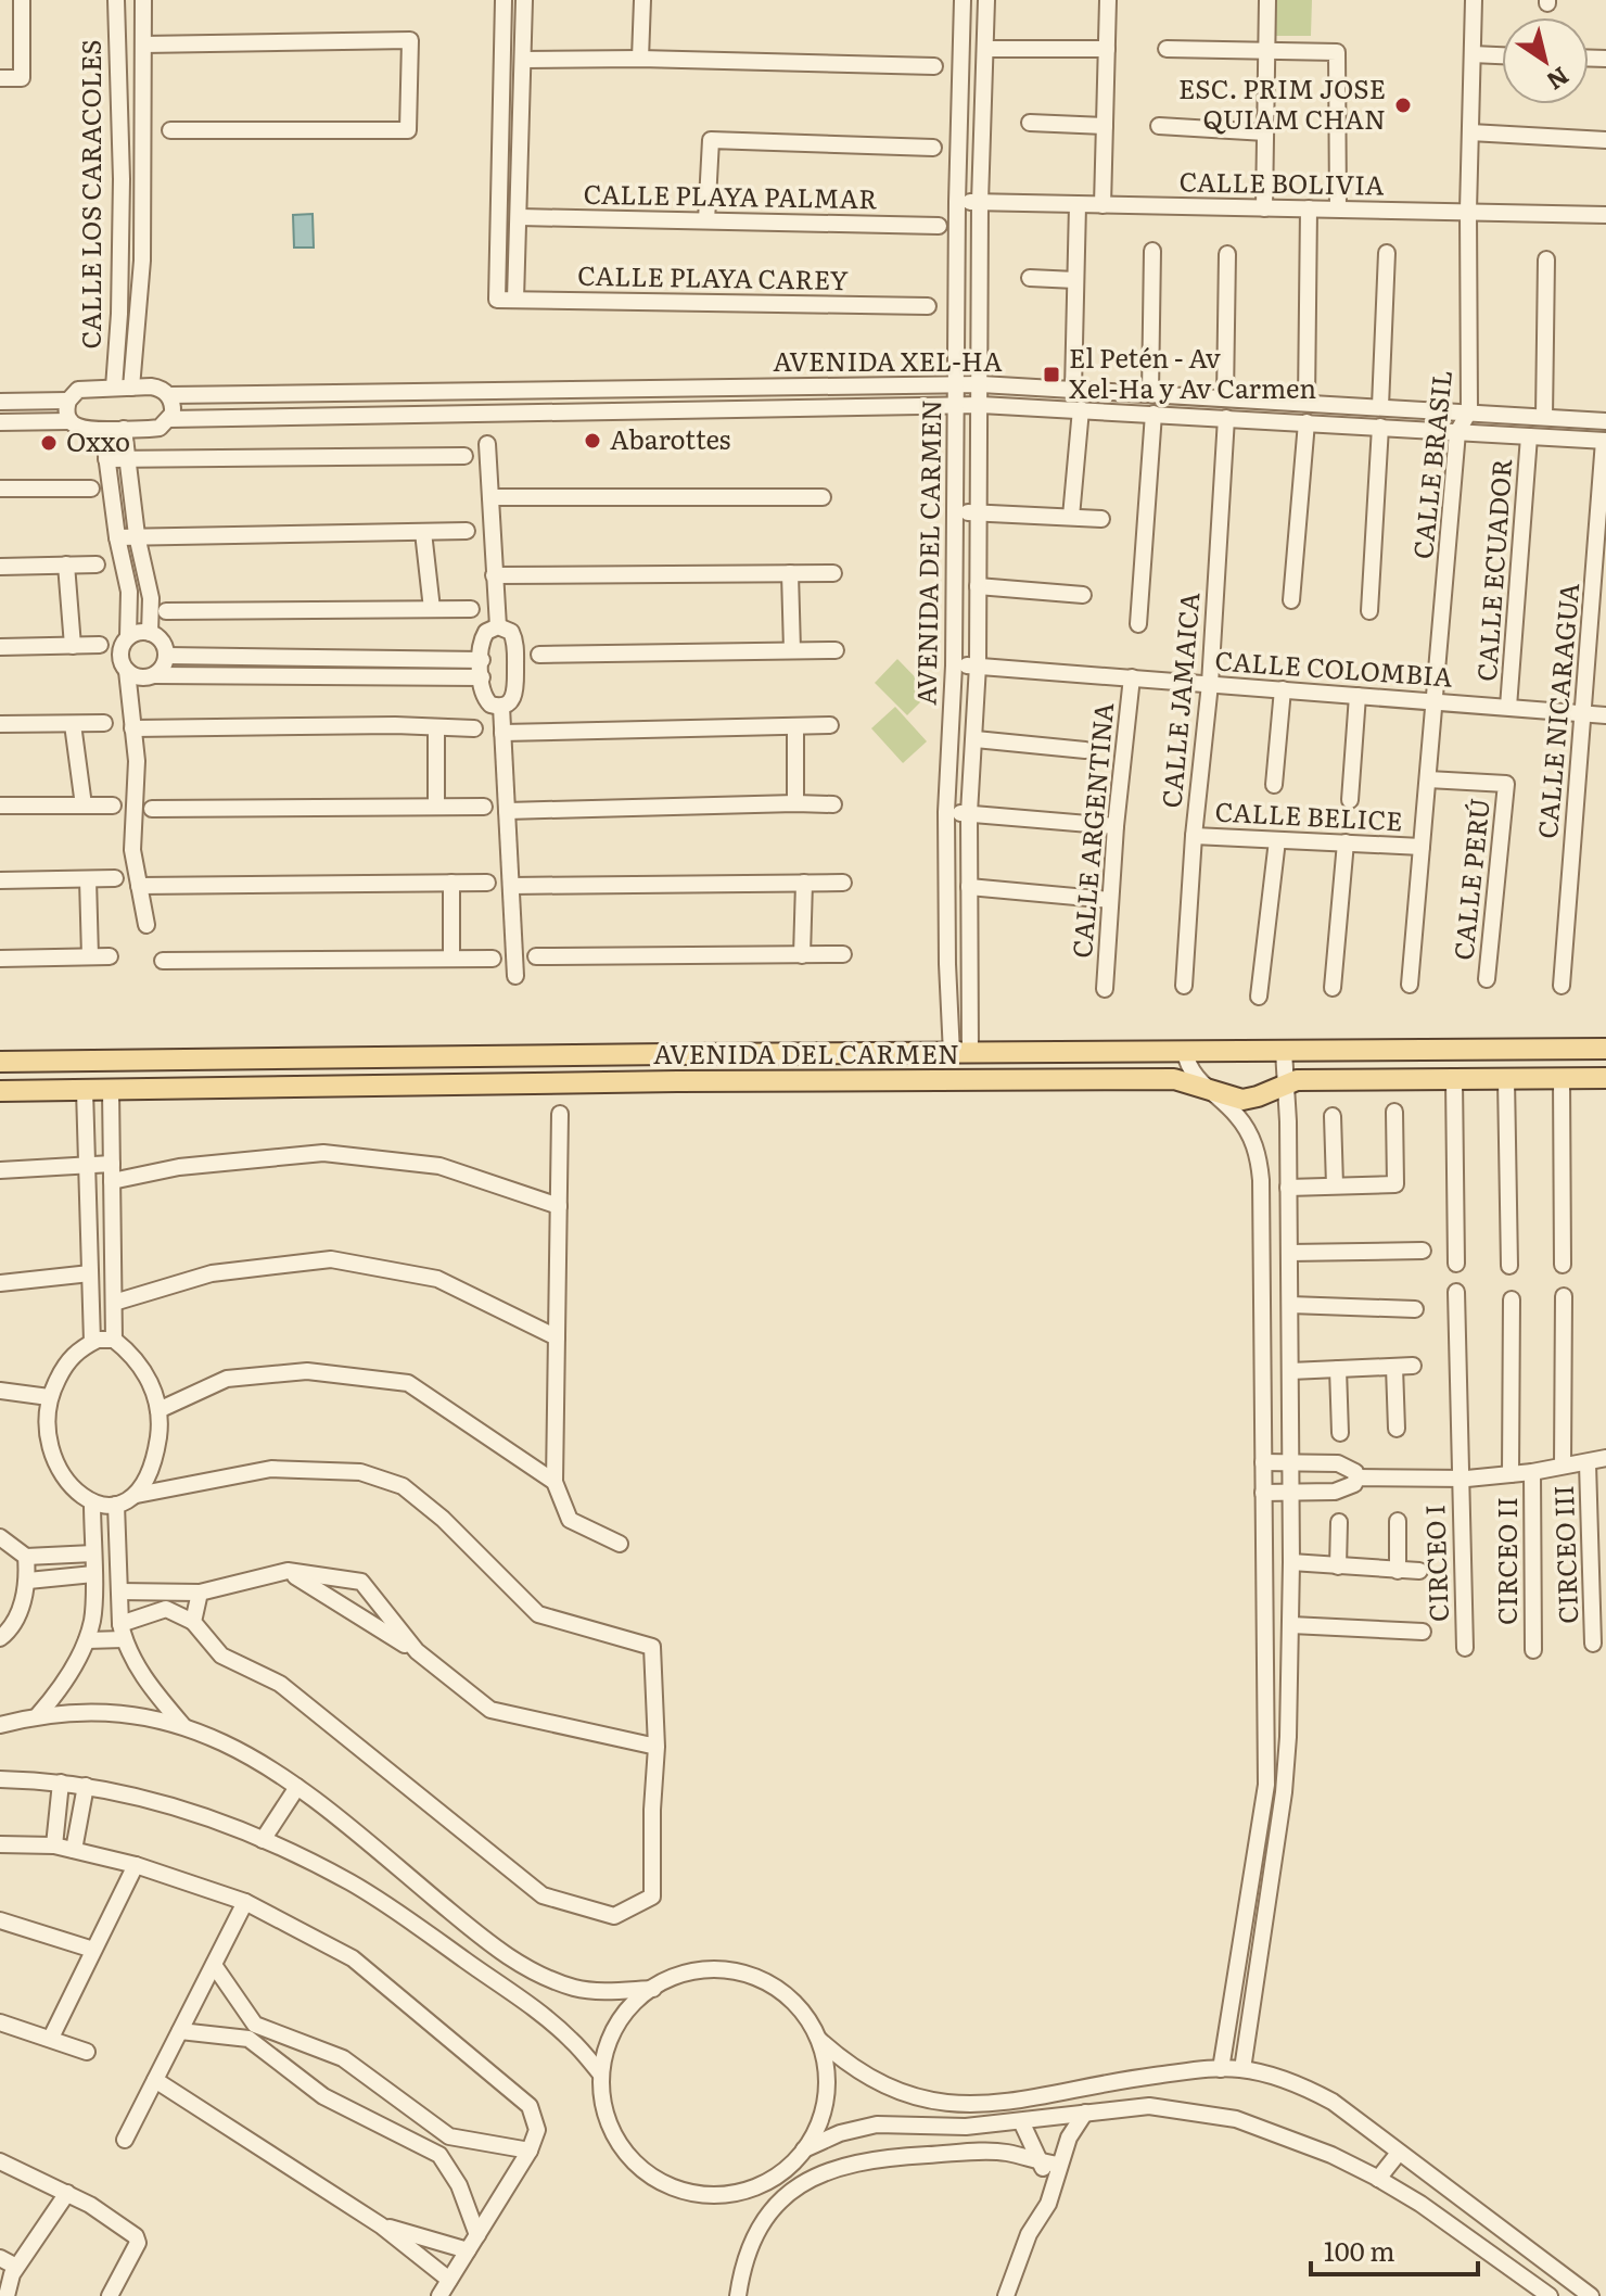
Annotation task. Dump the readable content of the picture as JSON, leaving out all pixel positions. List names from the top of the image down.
{
  "streets": {
    "main road": ["AVENIDA DEL CARMEN"],
    "street": [
      "CALLE BOLIVIA",
      "CALLE LOS CARACOLES",
      "CALLE PLAYA PALMAR",
      "CALLE PLAYA CAREY",
      "AVENIDA XEL-HA",
      "CALLE BRASIL",
      "CALLE ECUADOR",
      "CALLE COLOMBIA",
      "CALLE JAMAICA",
      "CALLE NICARAGUA",
      "CALLE BELICE",
      "CALLE ARGENTINA",
      "CALLE PERÚ",
      "CIRCEO III",
      "CIRCEO II",
      "CIRCEO I"
    ]
  },
  "crossings": [
    ["CALLE BOLIVIA", "CALLE BRASIL"],
    ["CALLE BOLIVIA", "AVENIDA DEL CARMEN"],
    ["CALLE LOS CARACOLES", "AVENIDA XEL-HA"],
    ["AVENIDA XEL-HA", "CALLE BRASIL"],
    ["AVENIDA XEL-HA", "AVENIDA DEL CARMEN"],
    ["AVENIDA XEL-HA", "CALLE ECUADOR"],
    ["AVENIDA XEL-HA", "CALLE JAMAICA"],
    ["AVENIDA XEL-HA", "CALLE NICARAGUA"],
    ["CALLE BRASIL", "CALLE COLOMBIA"],
    ["CALLE BRASIL", "CALLE BELICE"],
    ["CALLE BRASIL", "CALLE PERÚ"],
    ["AVENIDA DEL CARMEN", "CALLE COLOMBIA"],
    ["CALLE ECUADOR", "CALLE COLOMBIA"],
    ["CALLE COLOMBIA", "CALLE JAMAICA"],
    ["CALLE COLOMBIA", "CALLE NICARAGUA"],
    ["CALLE COLOMBIA", "CALLE ARGENTINA"],
    ["CALLE JAMAICA", "CALLE BELICE"]
  ],
  "places": {
    "other": ["ESC. PRIM JOSE QUIAM CHAN", "Abarottes", "Oxxo"],
    "transit": ["El Petén - Av Xel-Ha y Av Carmen"]
  },
  "scale_bar": "100 m",
  "north": "bottom right"
}
